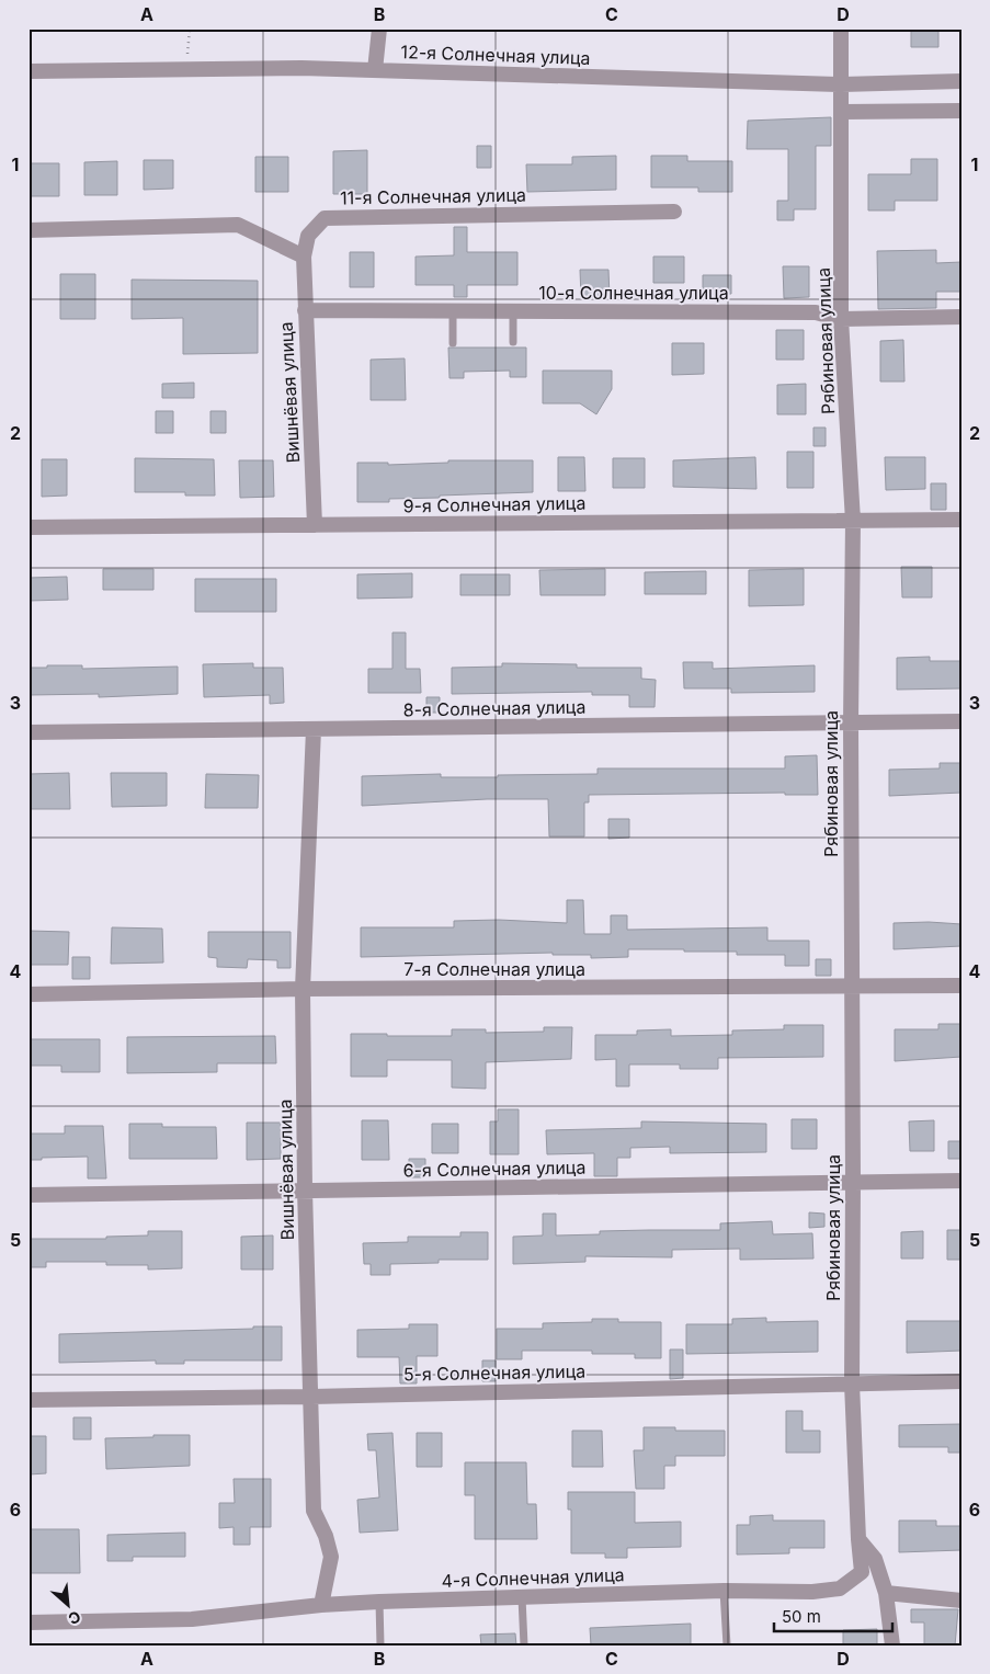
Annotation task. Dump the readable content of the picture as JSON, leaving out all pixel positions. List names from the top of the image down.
{
  "streets": {
    "street": [
      "12-я Солнечная улица",
      "11-я Солнечная улица",
      "10-я Солнечная улица",
      "Рябиновая улица",
      "Вишнёвая улица",
      "9-я Солнечная улица",
      "8-я Солнечная улица",
      "7-я Солнечная улица",
      "6-я Солнечная улица",
      "5-я Солнечная улица",
      "4-я Солнечная улица"
    ]
  },
  "crossings": [
    ["12-я Солнечная улица", "Рябиновая улица"],
    ["11-я Солнечная улица", "Вишнёвая улица"],
    ["10-я Солнечная улица", "Рябиновая улица"],
    ["10-я Солнечная улица", "Вишнёвая улица"],
    ["Рябиновая улица", "9-я Солнечная улица"],
    ["Рябиновая улица", "8-я Солнечная улица"],
    ["Рябиновая улица", "7-я Солнечная улица"],
    ["Рябиновая улица", "6-я Солнечная улица"],
    ["Рябиновая улица", "5-я Солнечная улица"],
    ["Рябиновая улица", "4-я Солнечная улица"],
    ["Вишнёвая улица", "9-я Солнечная улица"],
    ["Вишнёвая улица", "8-я Солнечная улица"],
    ["Вишнёвая улица", "7-я Солнечная улица"],
    ["Вишнёвая улица", "6-я Солнечная улица"],
    ["Вишнёвая улица", "5-я Солнечная улица"],
    ["Вишнёвая улица", "4-я Солнечная улица"]
  ],
  "scale_bar": "50 m",
  "north": "bottom right",
  "grid": {
    "columns": [
      "A",
      "B",
      "C",
      "D"
    ],
    "rows": [
      "1",
      "2",
      "3",
      "4",
      "5",
      "6"
    ]
  }
}
